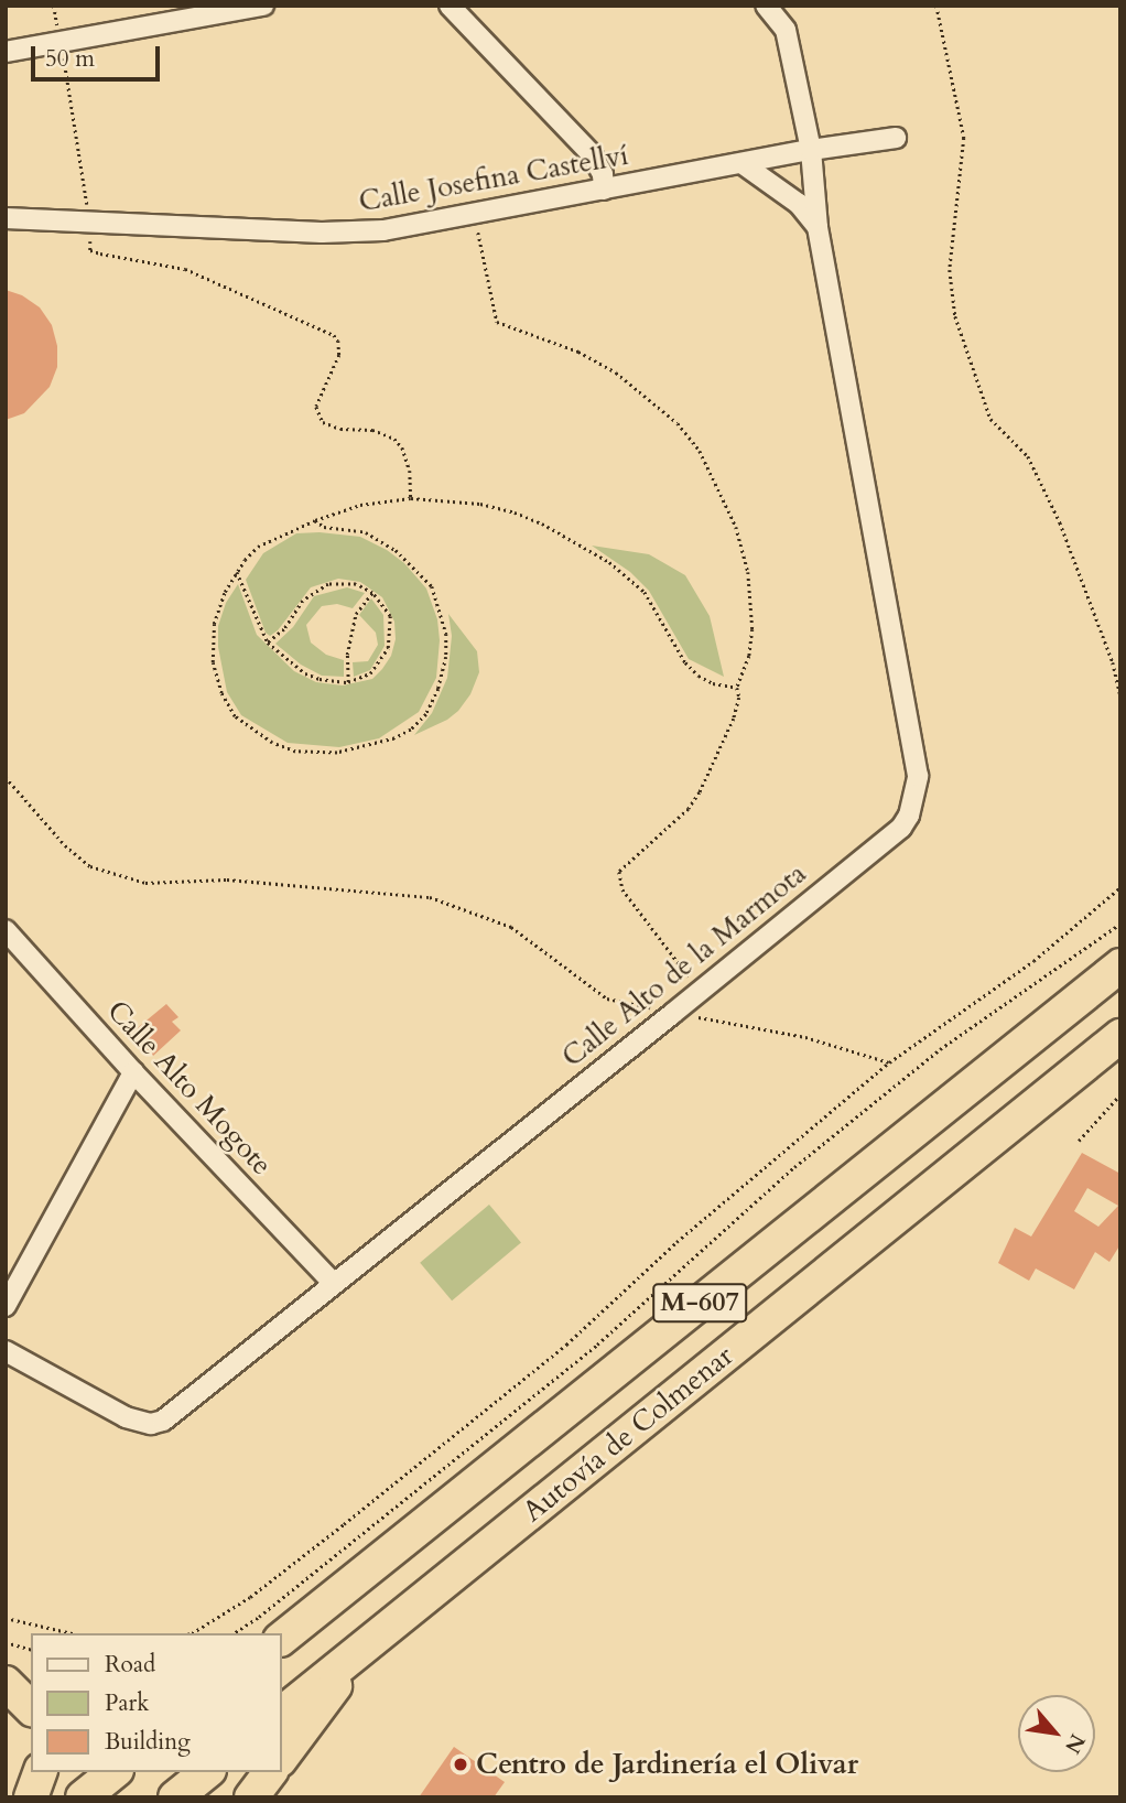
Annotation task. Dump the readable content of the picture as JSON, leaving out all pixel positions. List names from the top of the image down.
{
  "streets": {
    "highway": ["M-607", "Autovía de Colmenar"],
    "street": ["Calle Josefina Castellví", "Calle Alto de la Marmota", "Calle Alto Mogote"]
  },
  "crossings": [
    ["Calle Josefina Castellví", "Calle Alto de la Marmota"],
    ["Calle Alto de la Marmota", "Calle Alto Mogote"]
  ],
  "places": ["Centro de Jardinería el Olivar"],
  "legend": ["Road", "Park", "Building"],
  "scale_bar": "50 m",
  "north": "bottom right"
}
